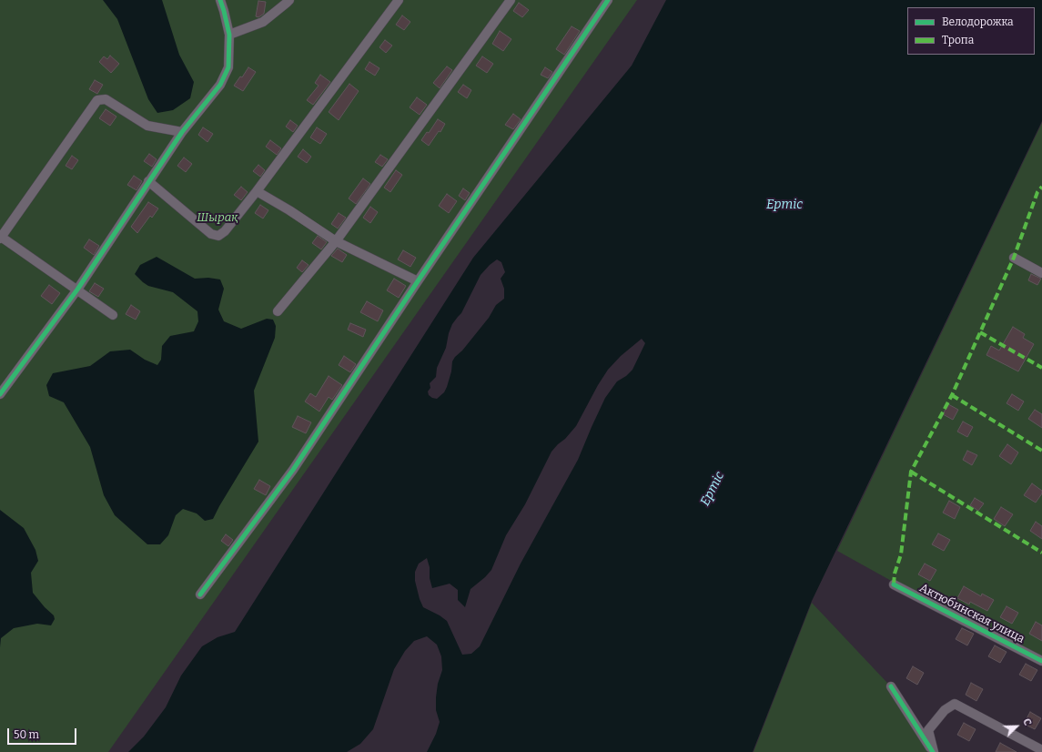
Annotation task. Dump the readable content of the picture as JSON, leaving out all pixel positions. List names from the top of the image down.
{
  "streets": {
    "street": ["Актюбинская улица"]
  },
  "water": ["Ертіс"],
  "parks": ["Шырақ"],
  "legend": ["Велодорожка", "Тропа"],
  "scale_bar": "50 m",
  "north": "top right"
}
